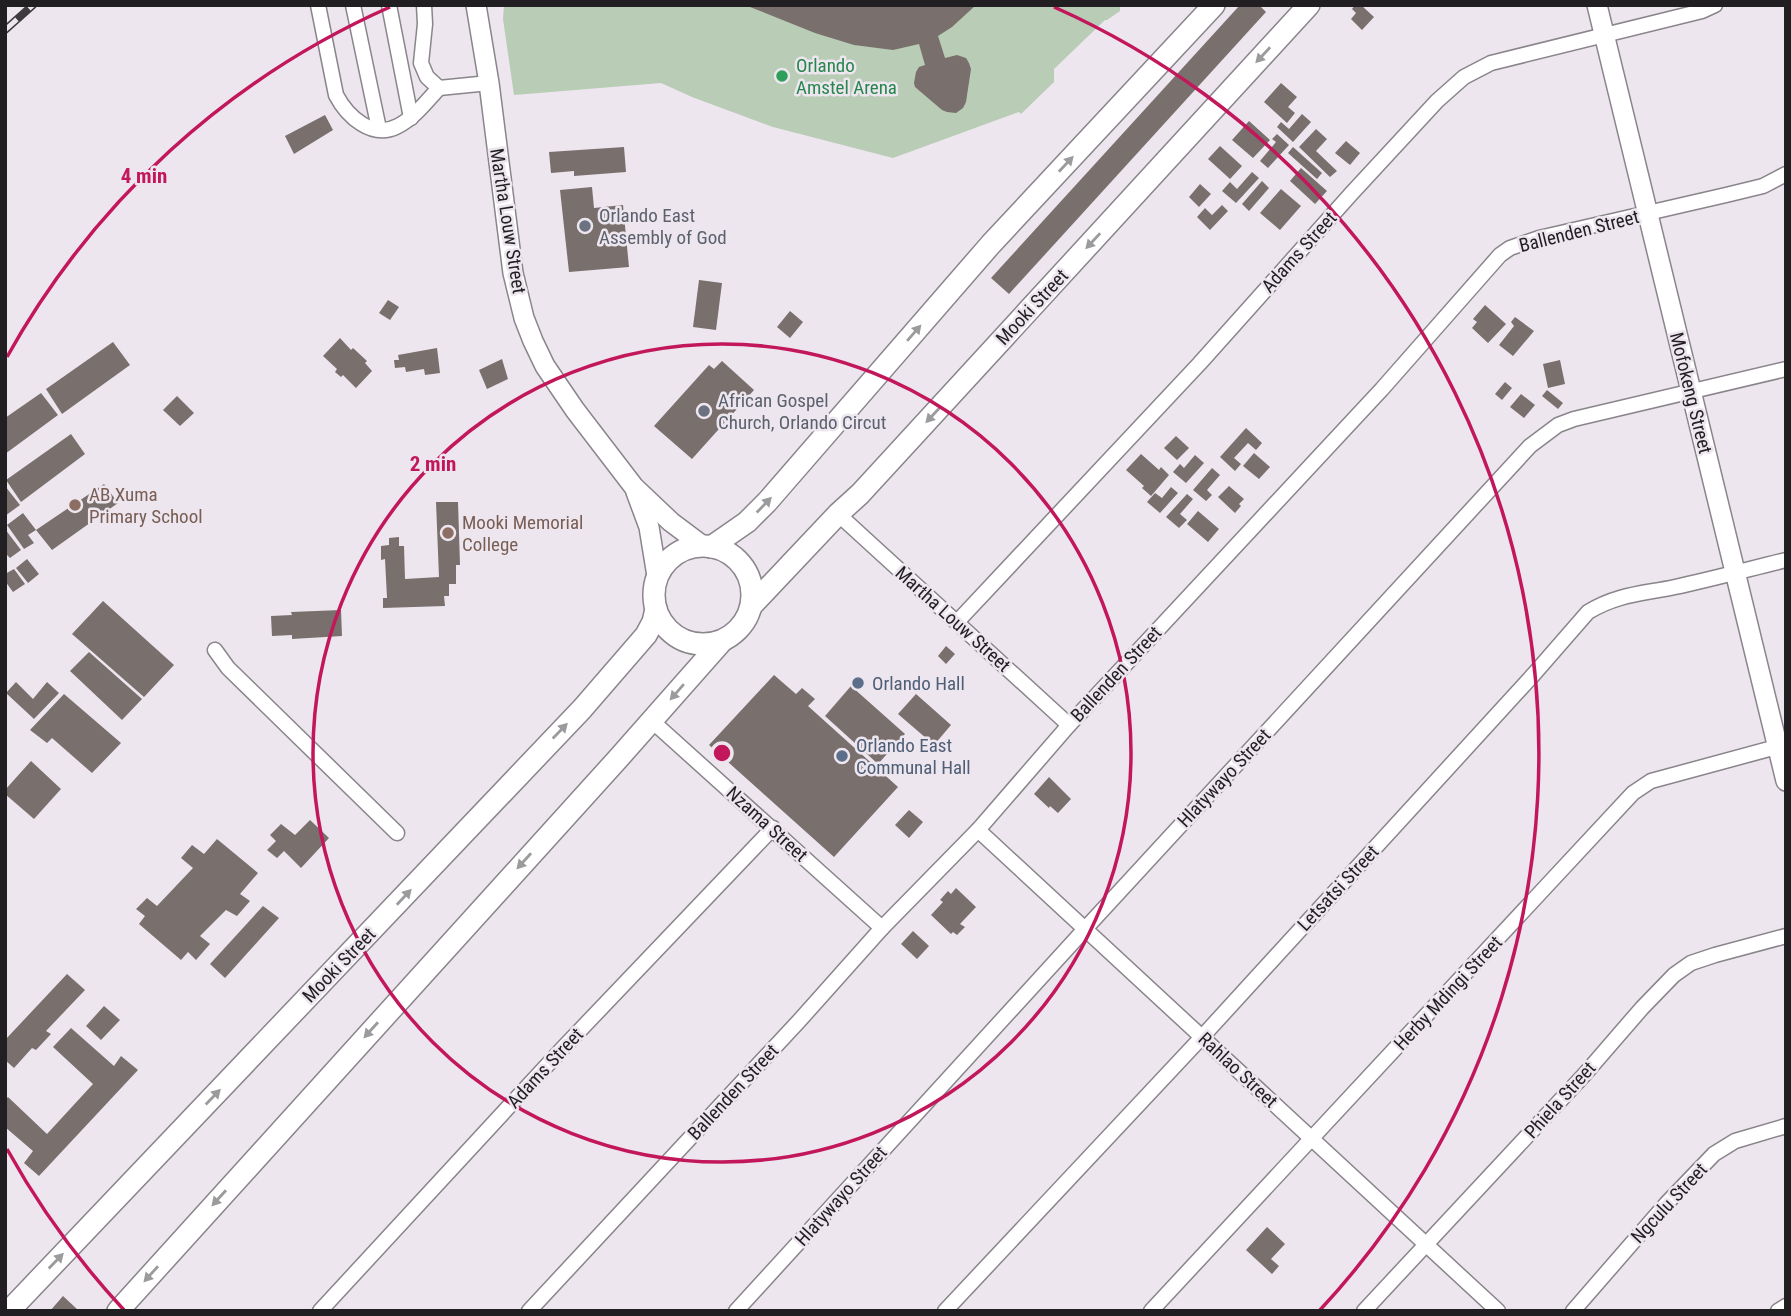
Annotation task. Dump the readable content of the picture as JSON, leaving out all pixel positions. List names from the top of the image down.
{
  "streets": {
    "main road": ["Mooki Street"],
    "street": [
      "Martha Louw Street",
      "Ballenden Street",
      "Adams Street",
      "Mofokeng Street",
      "Hlatywayo Street",
      "Nzama Street",
      "Letsatsi Street",
      "Herby Mdingi Street",
      "Rahlao Street",
      "Phiela Street",
      "Ngculu Street"
    ]
  },
  "crossings": [
    ["Martha Louw Street", "Ballenden Street"],
    ["Martha Louw Street", "Adams Street"],
    ["Martha Louw Street", "Mooki Street"],
    ["Ballenden Street", "Mofokeng Street"],
    ["Ballenden Street", "Nzama Street"],
    ["Ballenden Street", "Rahlao Street"],
    ["Adams Street", "Mofokeng Street"],
    ["Adams Street", "Nzama Street"],
    ["Mofokeng Street", "Hlatywayo Street"],
    ["Mofokeng Street", "Letsatsi Street"],
    ["Mofokeng Street", "Herby Mdingi Street"],
    ["Hlatywayo Street", "Rahlao Street"],
    ["Letsatsi Street", "Rahlao Street"],
    ["Herby Mdingi Street", "Rahlao Street"],
    ["Rahlao Street", "Phiela Street"]
  ],
  "places": [
    "Orlando Amstel Arena",
    "Orlando East Assembly of God",
    "African Gospel Church, Orlando Circut",
    "AB Xuma Primary School",
    "Mooki Memorial College",
    "Orlando Hall",
    "Orlando East Communal Hall"
  ],
  "rings": ["4 min", "2 min"]
}
